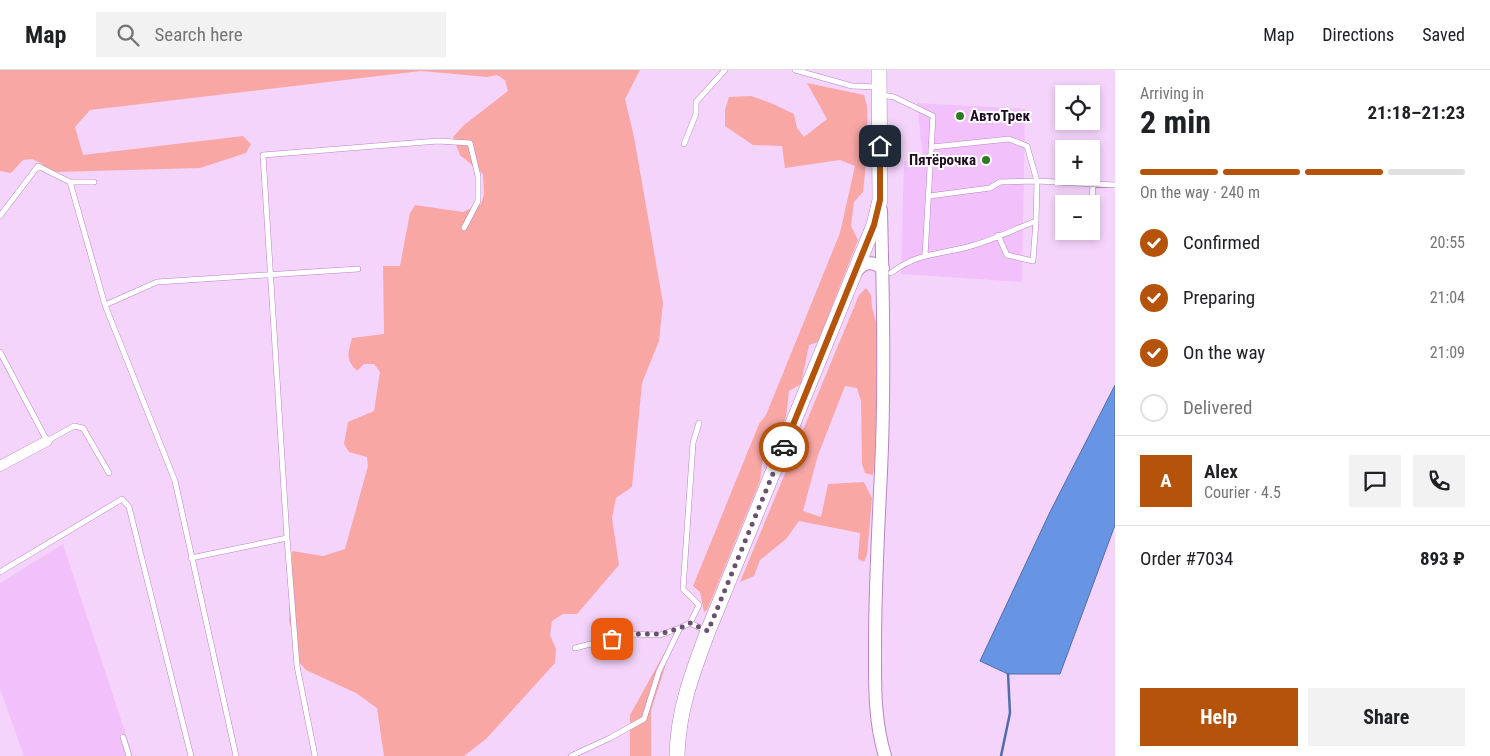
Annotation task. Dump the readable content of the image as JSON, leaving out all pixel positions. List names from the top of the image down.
{
  "places": ["АвтоТрек", "Пятёрочка"],
  "page": {
    "header": "Map",
    "search": "Search here",
    "nav": ["Map", "Directions", "Saved"],
    "heading": ["2 min", "Arriving in", "21:18–21:23"],
    "panel": [
      "Alex",
      "Courier · 4.5",
      "Order #7034",
      "893 ₽"
    ],
    "map_buttons": ["+", "−"],
    "bar": "On the way · 240 m",
    "list": [
      ["Confirmed", "20:55"],
      ["Preparing", "21:04"],
      ["On the way", "21:09"],
      "Delivered"
    ],
    "round": "A",
    "buttons": ["Help", "Share"]
  }
}
